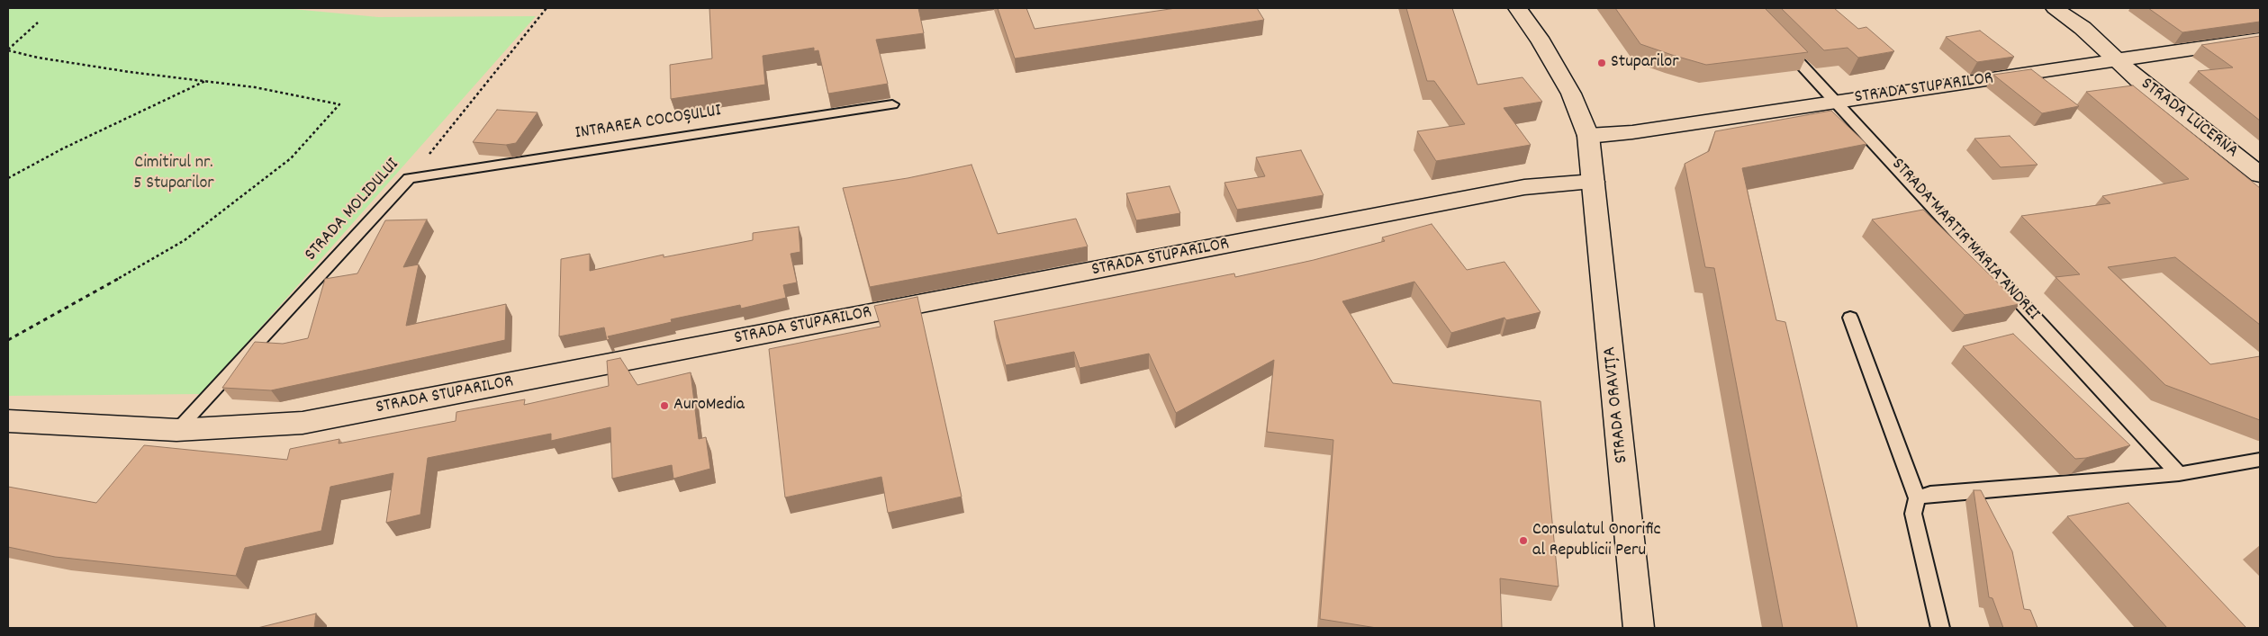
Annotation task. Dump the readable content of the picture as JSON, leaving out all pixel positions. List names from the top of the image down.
{
  "streets": {
    "street": ["STRADA STUPARILOR", "STRADA LUCERNA", "STRADA ORAVIȚA"],
    "lane": ["INTRAREA COCOȘULUI", "STRADA MOLIDULUI", "STRADA MARTIR MARIA ANDREI"]
  },
  "crossings": [
    ["STRADA STUPARILOR", "STRADA LUCERNA"],
    ["STRADA STUPARILOR", "STRADA MOLIDULUI"],
    ["STRADA STUPARILOR", "STRADA MARTIR MARIA ANDREI"],
    ["STRADA STUPARILOR", "STRADA ORAVIȚA"],
    ["INTRAREA COCOȘULUI", "STRADA MOLIDULUI"]
  ],
  "parks": ["Cimitirul nr. 5 Stuparilor"],
  "places": ["Stuparilor", "AuroMedia", "Consulatul Onorific al Republicii Peru"]
}
